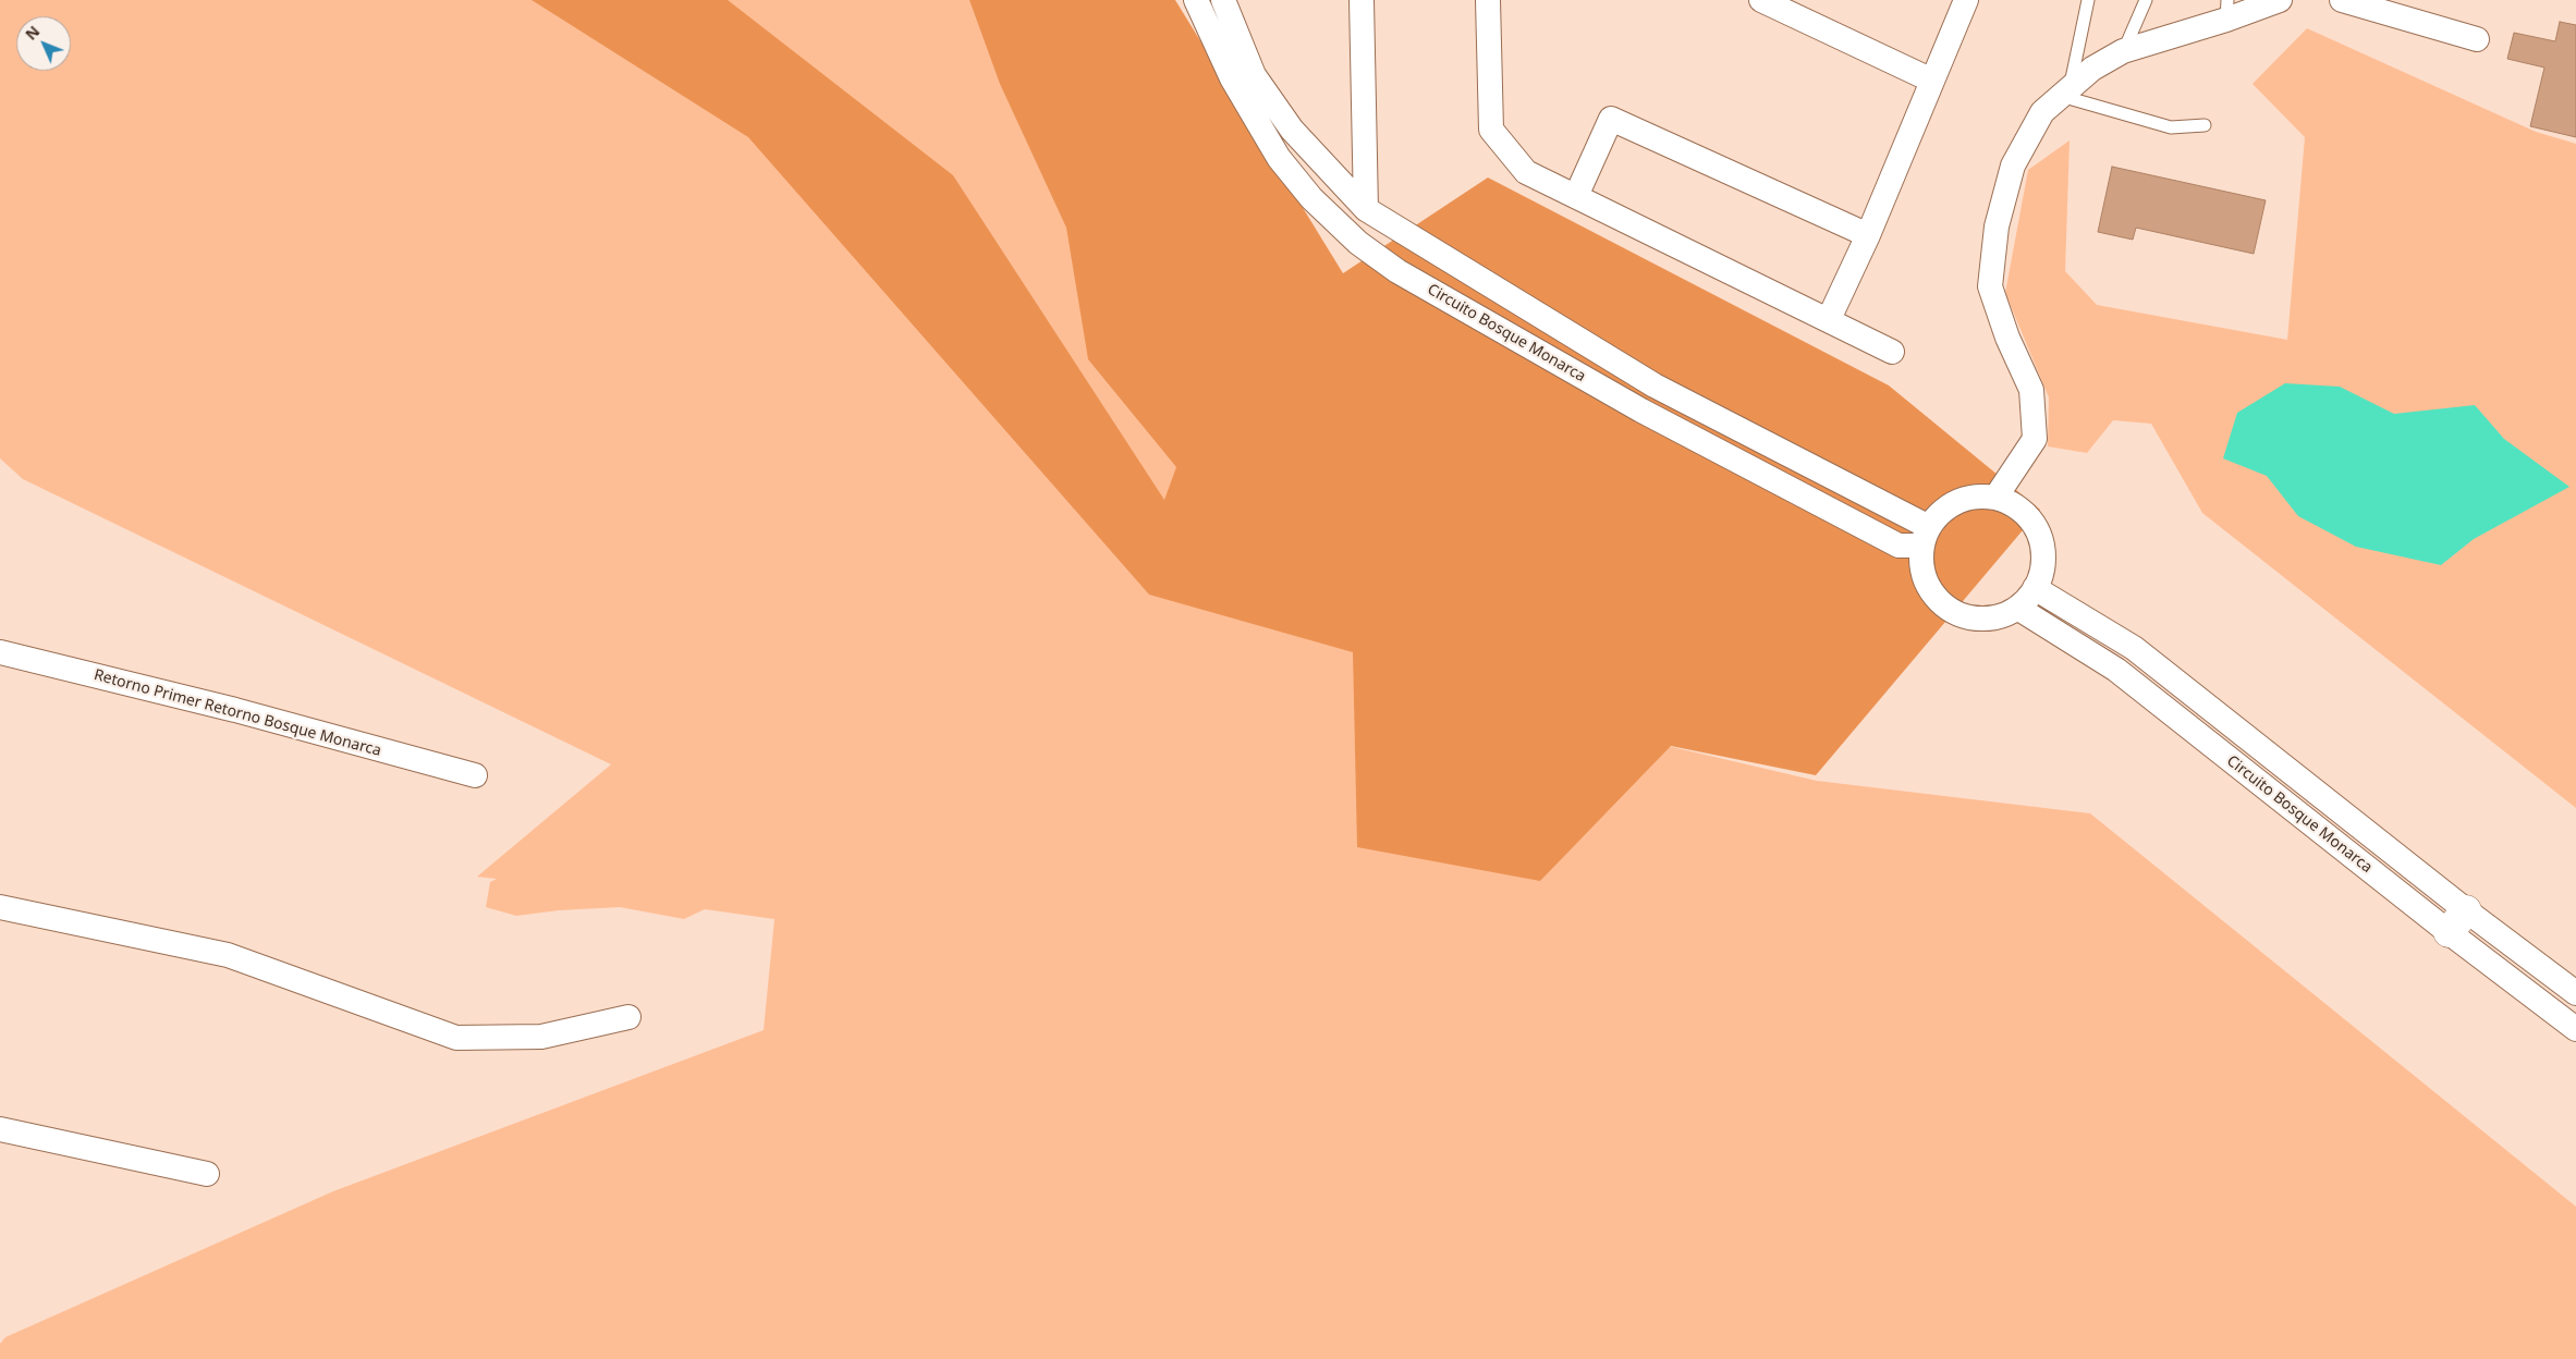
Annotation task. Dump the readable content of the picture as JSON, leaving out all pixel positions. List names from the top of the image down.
{
  "streets": {
    "street": ["Circuito Bosque Monarca", "Retorno Primer Retorno Bosque Monarca"]
  },
  "north": "top left"
}
